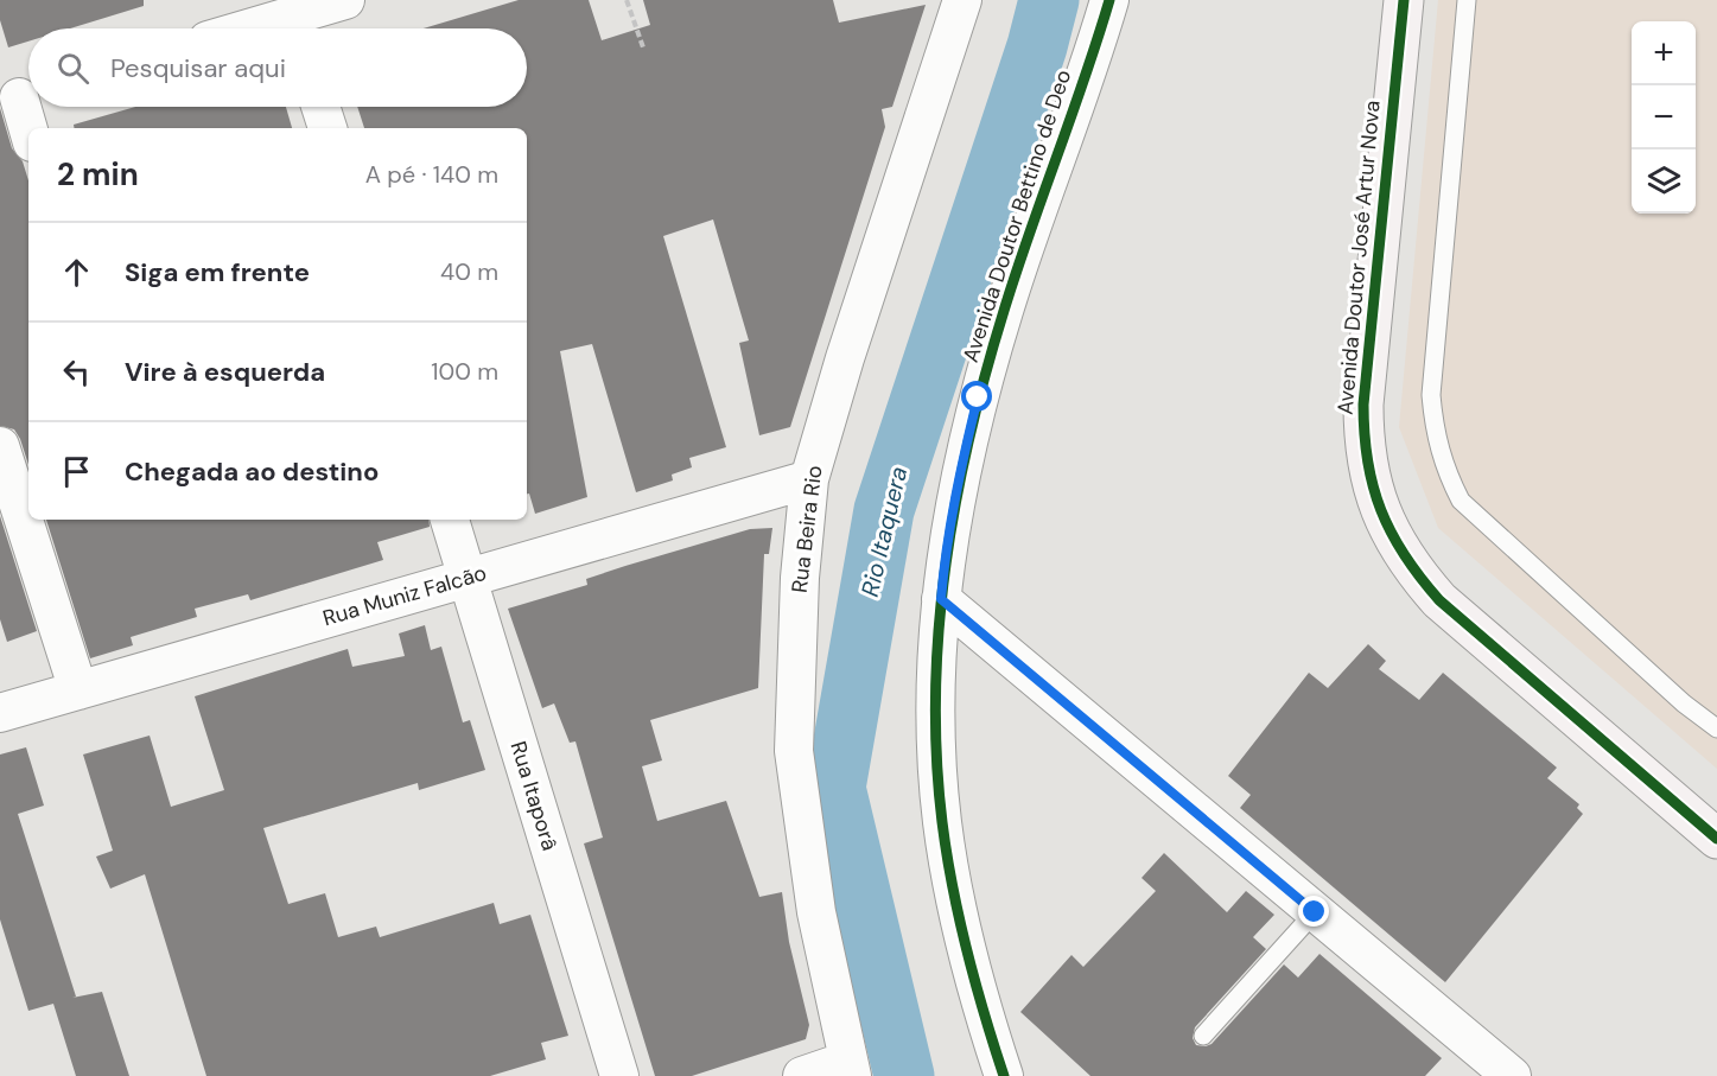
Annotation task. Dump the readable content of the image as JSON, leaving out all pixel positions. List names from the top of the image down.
{
  "streets": {
    "main road": ["Avenida Doutor José Artur Nova"],
    "street": [
      "Avenida Doutor Bettino de Deo",
      "Rua Beira Rio",
      "Rua Muniz Falcão",
      "Rua Itaporâ"
    ]
  },
  "crossings": [
    ["Rua Beira Rio", "Rua Muniz Falcão"],
    ["Rua Muniz Falcão", "Rua Itaporâ"]
  ],
  "water": ["Rio Itaquera"],
  "page": {
    "map_buttons": ["+", "−"],
    "search": "Pesquisar aqui",
    "heading": ["2 min", "A pé · 140 m"],
    "list": [
      ["Siga em frente", "40 m"],
      ["Vire à esquerda", "100 m"],
      "Chegada ao destino"
    ]
  }
}
